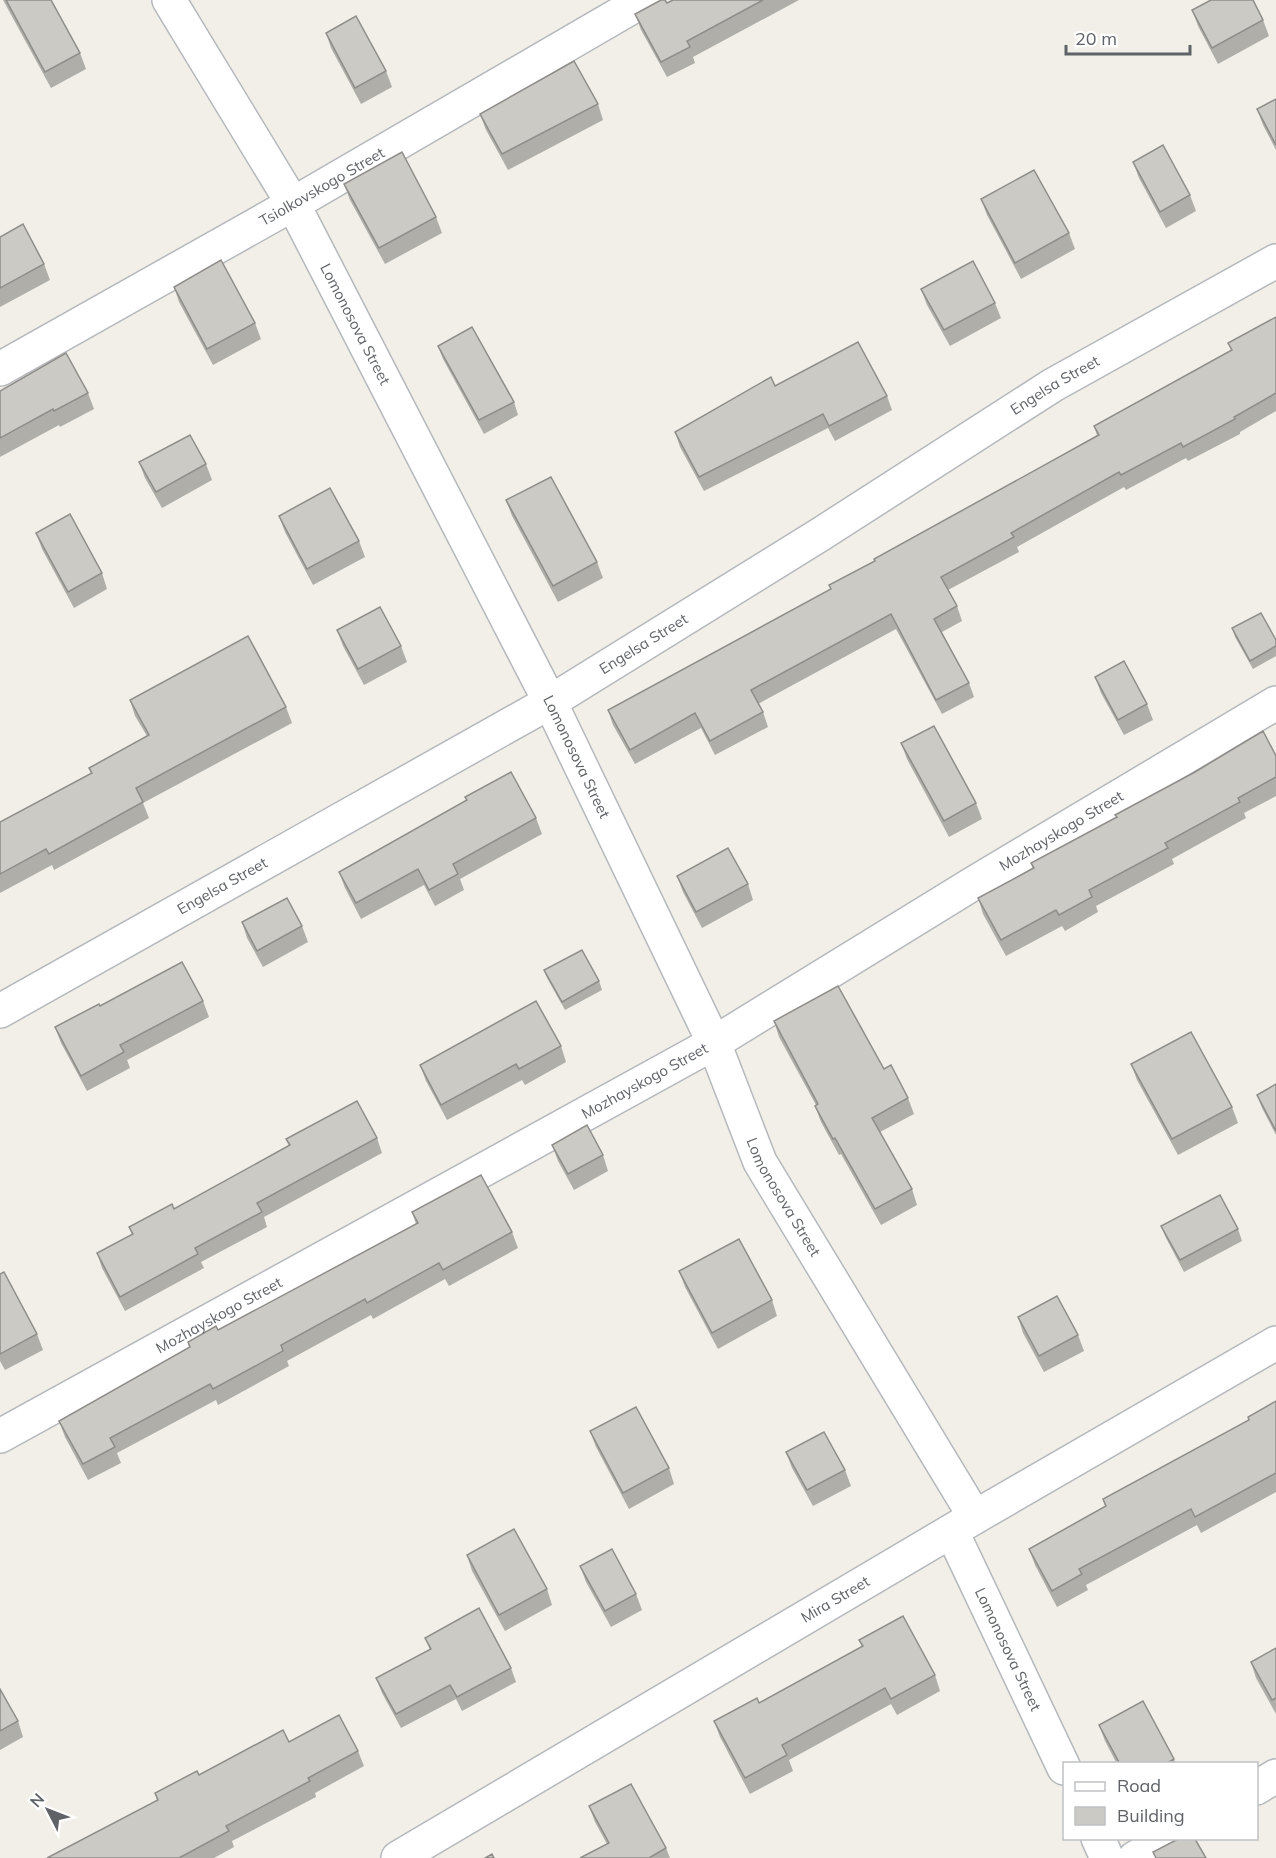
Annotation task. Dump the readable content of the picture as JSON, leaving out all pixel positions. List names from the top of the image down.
{
  "streets": {
    "street": [
      "Tsiolkovskogo Street",
      "Lomonosova Street",
      "Engelsa Street",
      "Mozhayskogo Street",
      "Mira Street"
    ]
  },
  "crossings": [
    ["Tsiolkovskogo Street", "Lomonosova Street"],
    ["Lomonosova Street", "Engelsa Street"],
    ["Lomonosova Street", "Mozhayskogo Street"],
    ["Lomonosova Street", "Mira Street"]
  ],
  "legend": ["Road", "Building"],
  "scale_bar": "20 m",
  "north": "top left"
}
